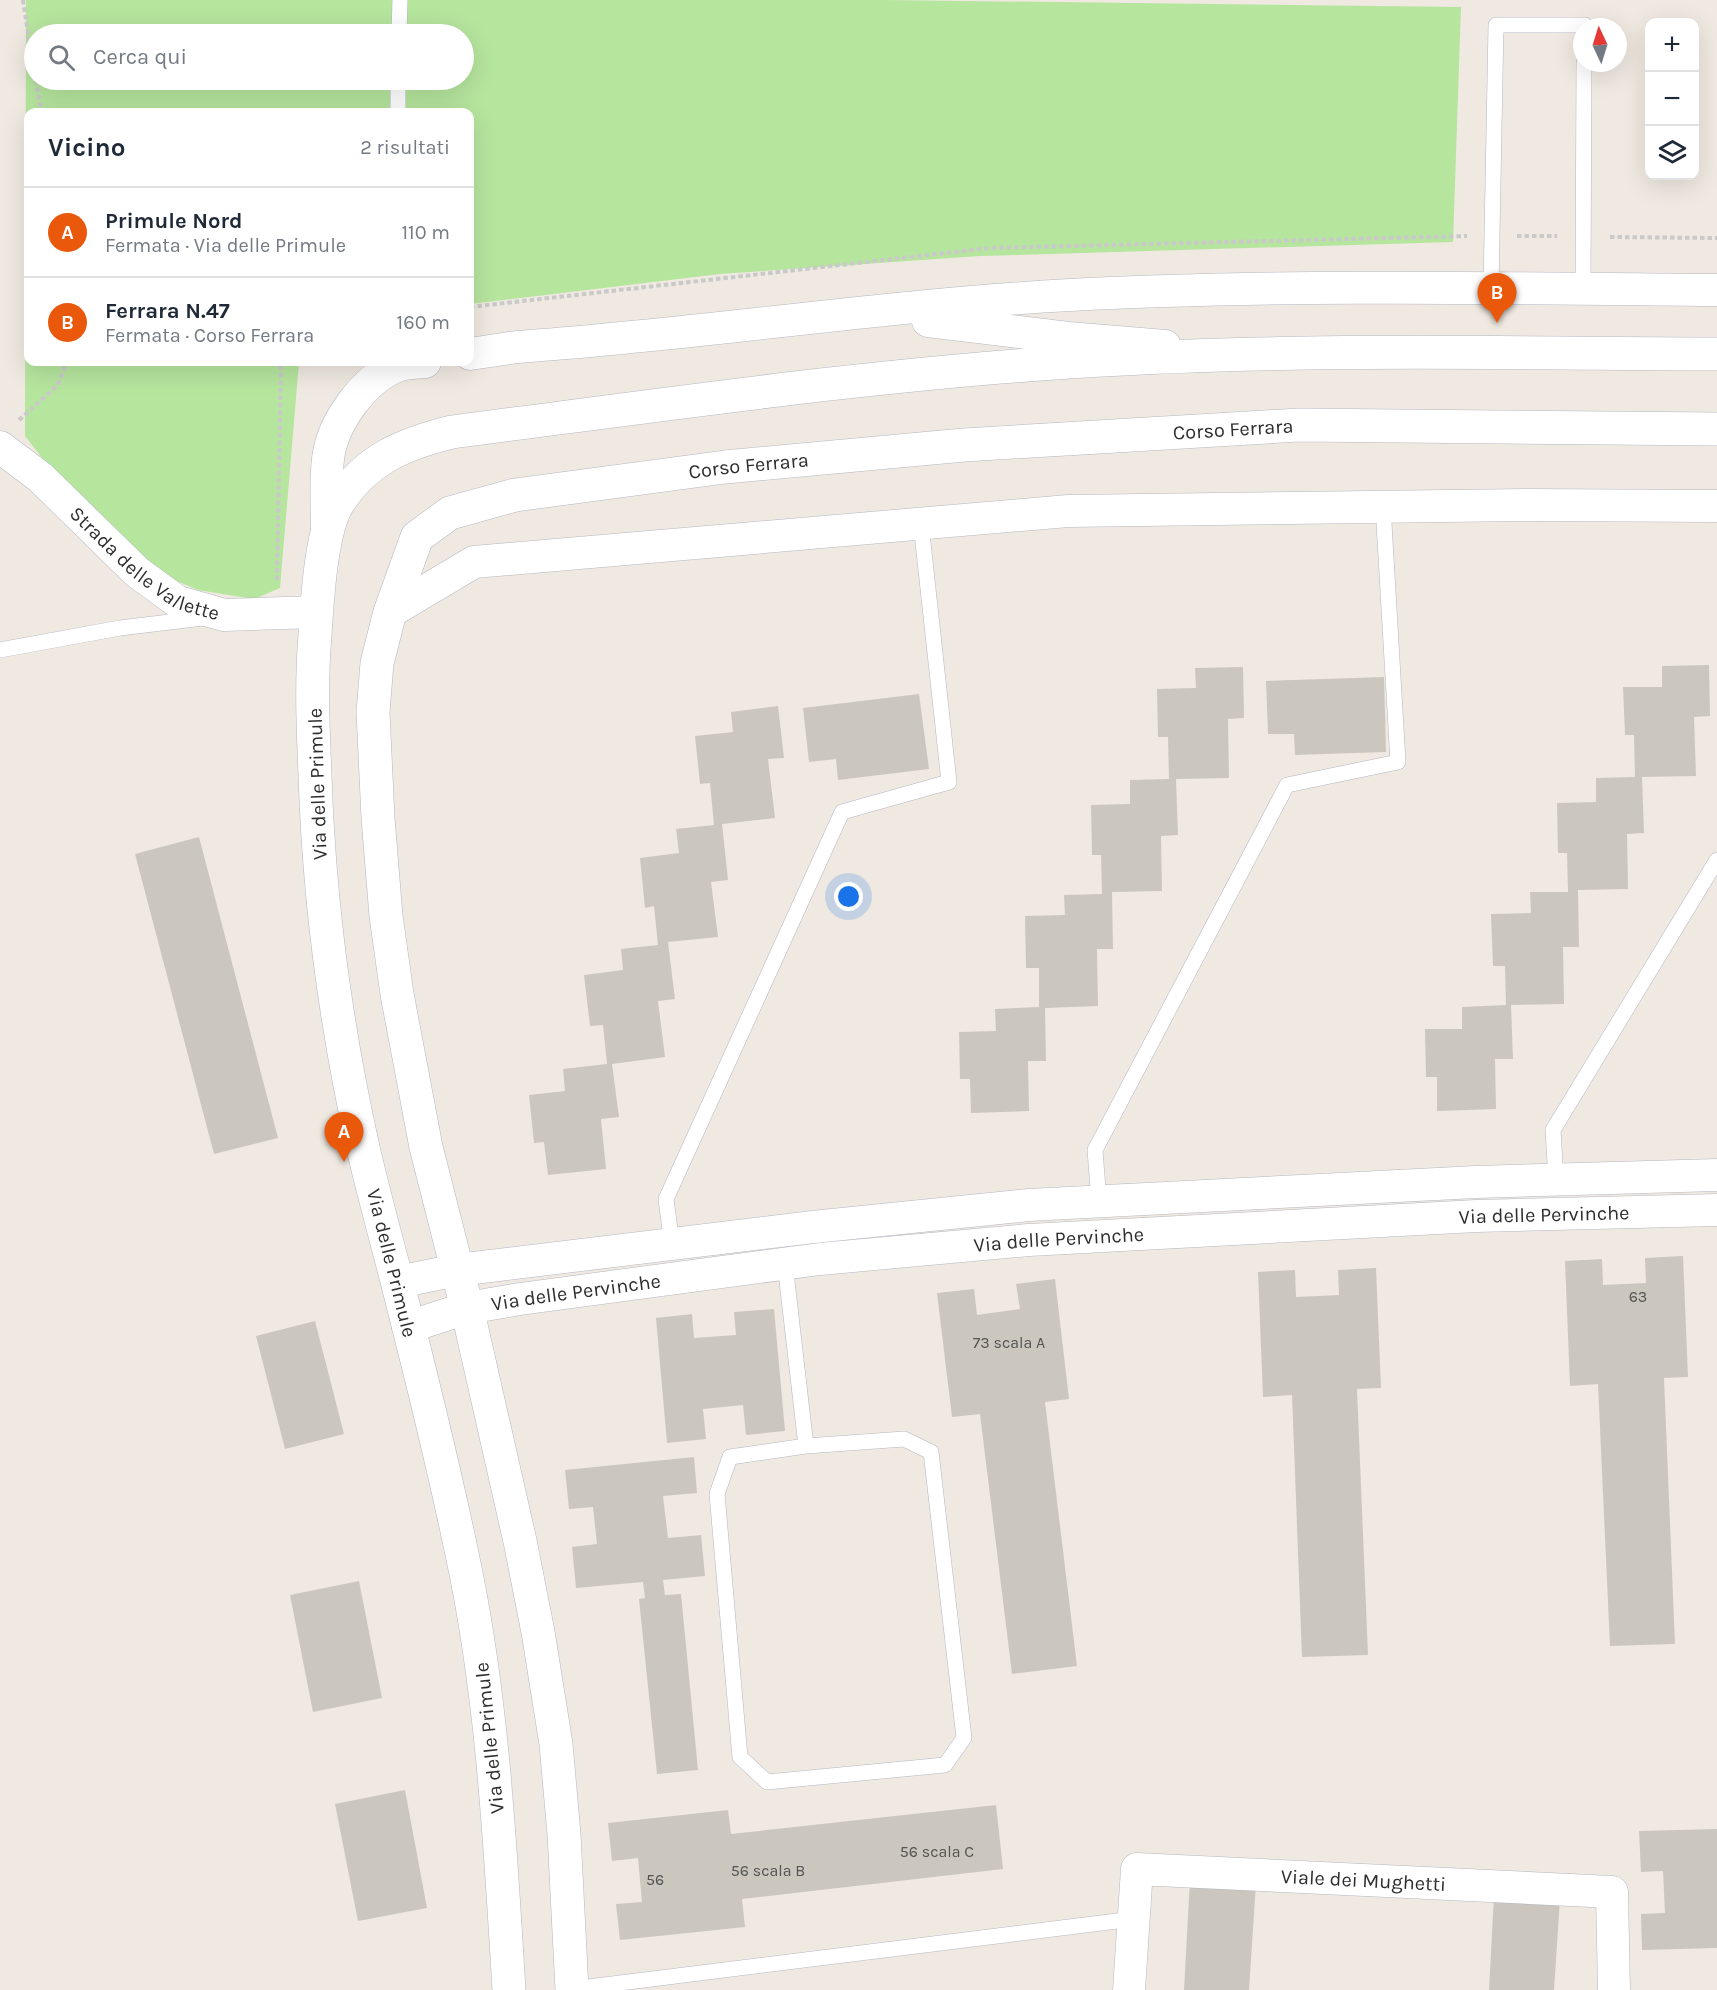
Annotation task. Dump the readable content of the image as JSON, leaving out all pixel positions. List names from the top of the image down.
{
  "streets": {
    "main road": ["Corso Ferrara", "Via delle Primule"],
    "street": ["Strada delle Vallette", "Via delle Pervinche", "Viale dei Mughetti"]
  },
  "crossings": [
    ["Strada delle Vallette", "Via delle Primule"],
    ["Via delle Primule", "Via delle Pervinche"]
  ],
  "house_numbers": [
    "63",
    "73 scala A",
    "56 scala C",
    "56 scala B",
    "56"
  ],
  "north": "top",
  "page": {
    "map_buttons": ["+", "−"],
    "search": "Cerca qui",
    "heading": ["Vicino", "2 risultati"],
    "list": [
      {
        "mark": "A",
        "name": "Primule Nord",
        "note": "Fermata · Via delle Primule",
        "value": "110 m"
      },
      {
        "mark": "B",
        "name": "Ferrara N.47",
        "note": "Fermata · Corso Ferrara",
        "value": "160 m"
      }
    ],
    "pins": ["B", "A"]
  }
}
